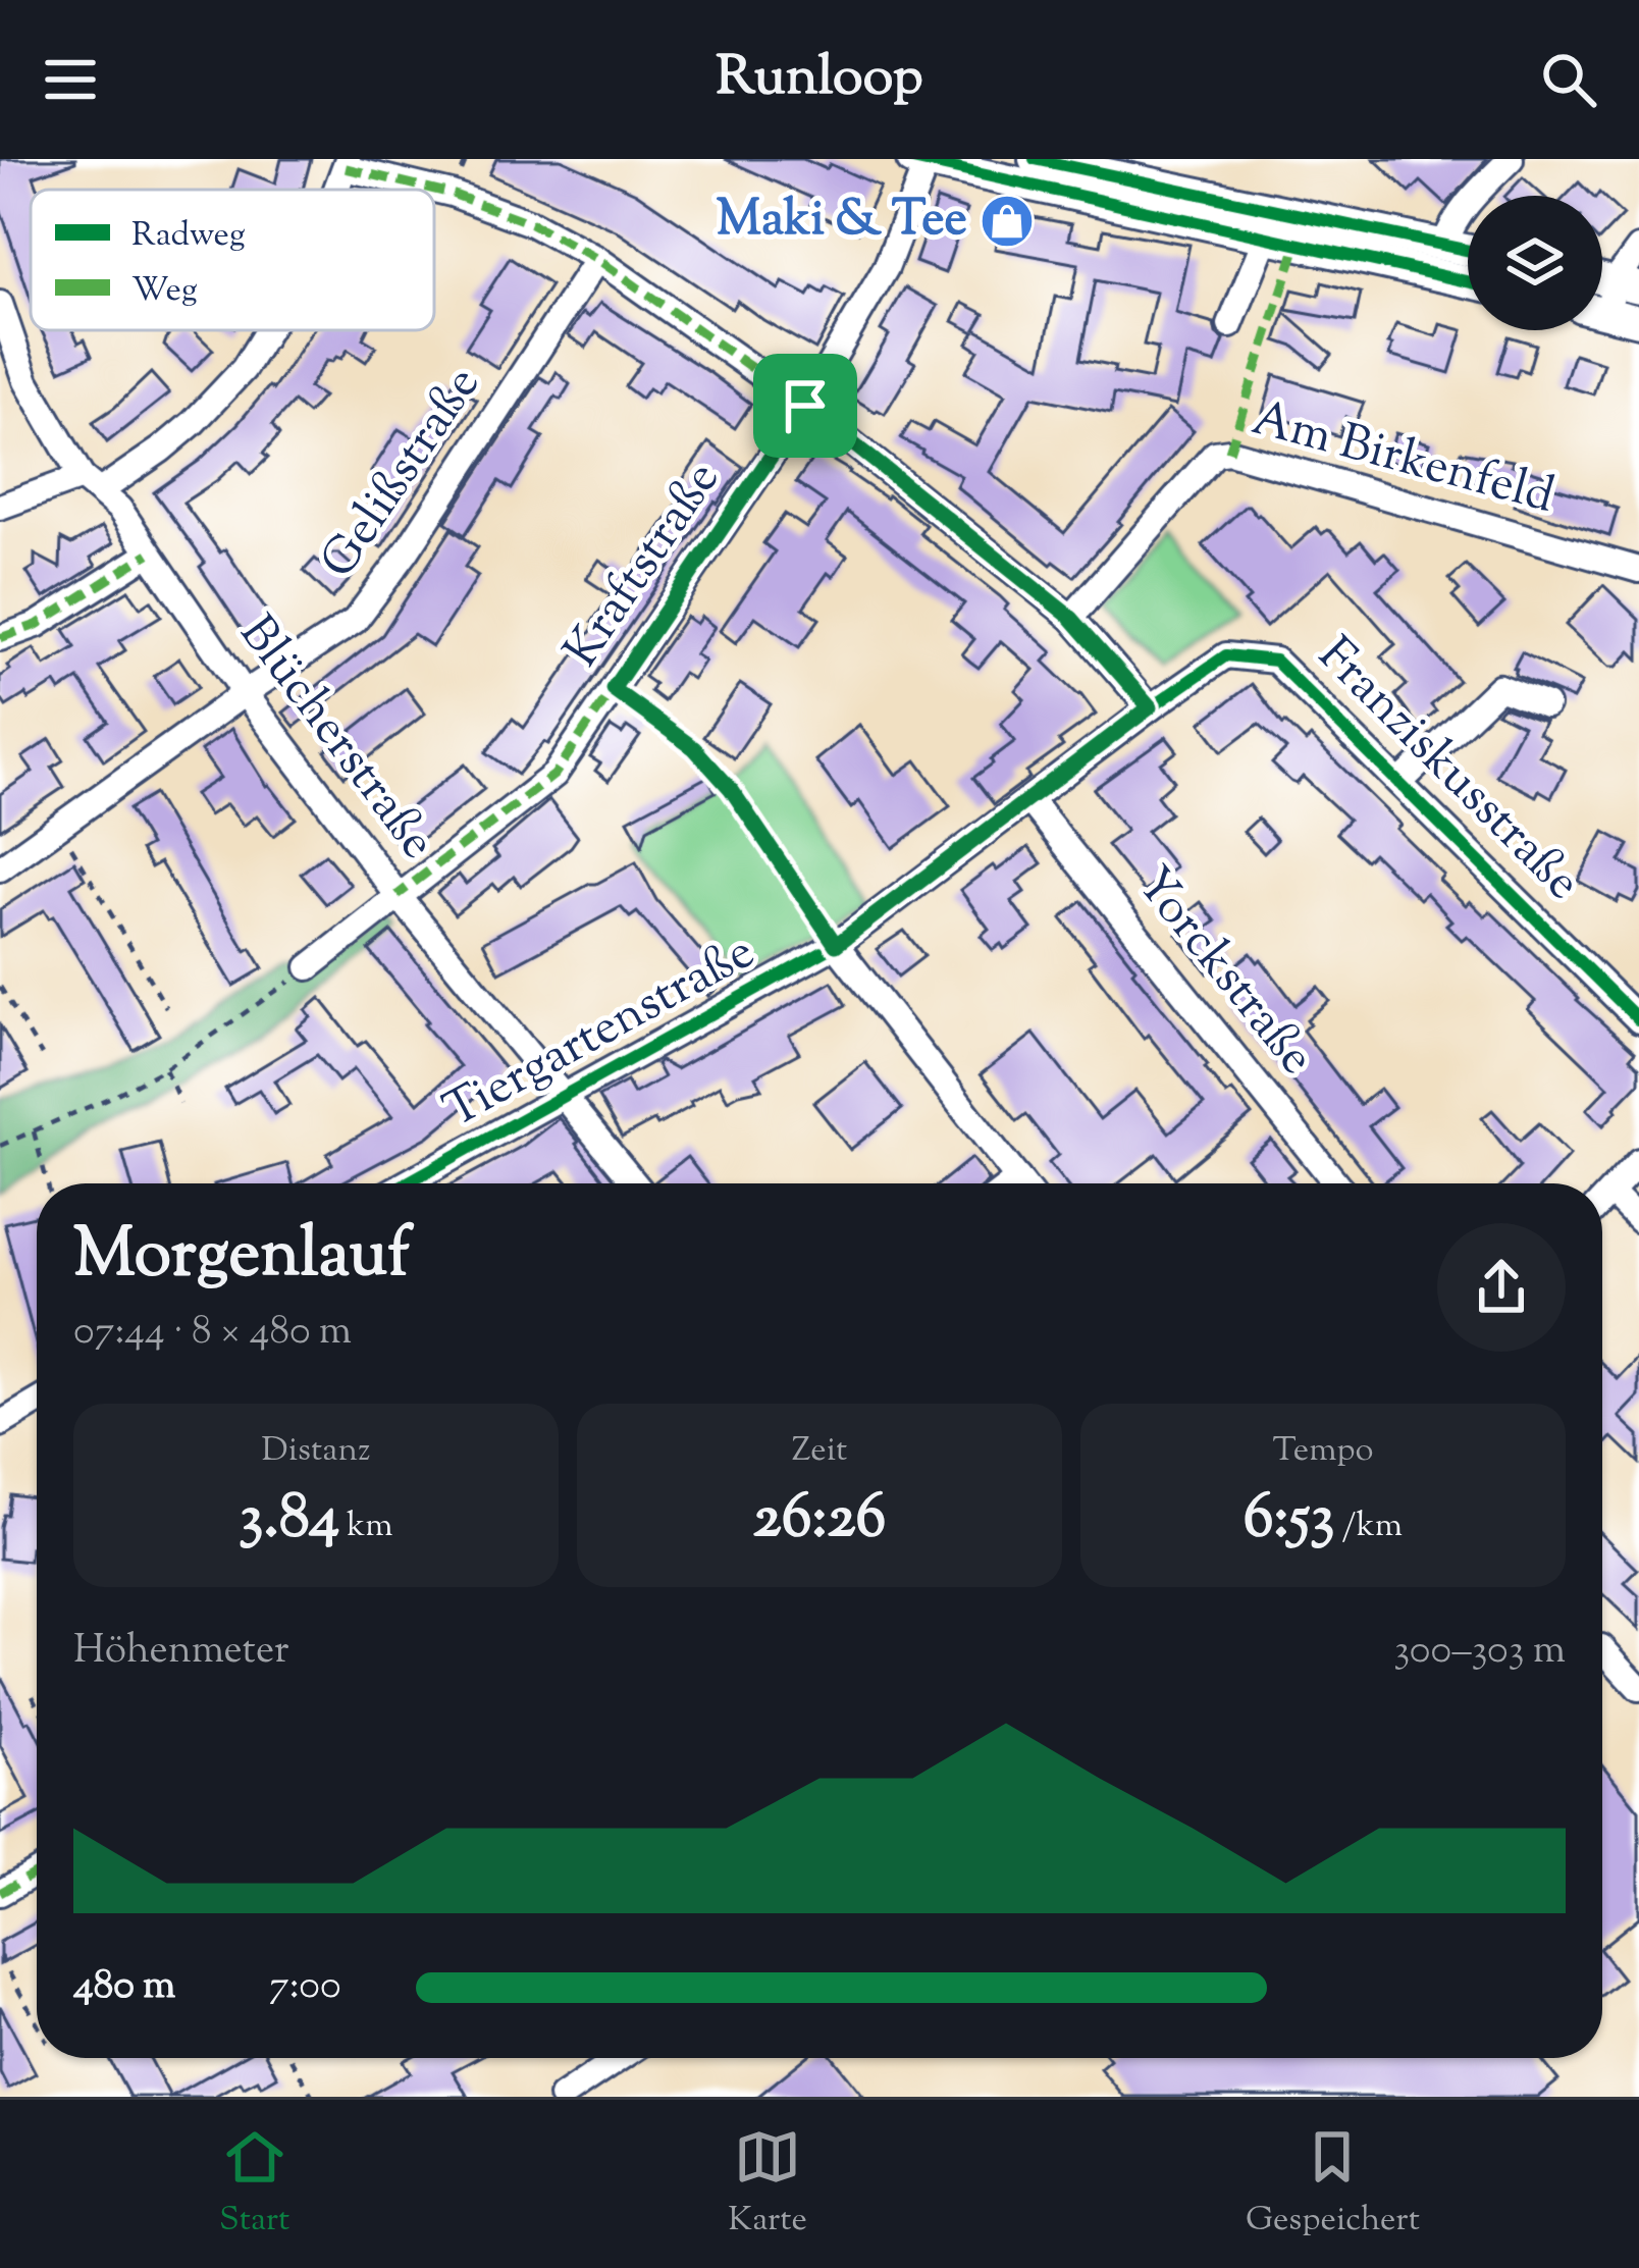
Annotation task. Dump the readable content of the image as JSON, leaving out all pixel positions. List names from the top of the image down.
{
  "streets": {
    "street": [
      "Am Birkenfeld",
      "Gelißstraße",
      "Kraftstraße",
      "Blücherstraße",
      "Franziskusstraße",
      "Yorckstraße",
      "Tiergartenstraße"
    ]
  },
  "crossings": [
    ["Gelißstraße", "Blücherstraße"],
    ["Kraftstraße", "Blücherstraße"],
    ["Blücherstraße", "Tiergartenstraße"],
    ["Franziskusstraße", "Tiergartenstraße"],
    ["Yorckstraße", "Tiergartenstraße"]
  ],
  "places": {
    "shop": ["Maki & Tee"]
  },
  "legend": ["Radweg", "Weg"],
  "page": {
    "header": "Runloop",
    "heading": ["Morgenlauf", "07:44 · 8 × 480 m"],
    "stats": [
      ["Distanz", "3.84 km"],
      ["Zeit", "26:26"],
      ["Tempo", "6:53 /km"]
    ],
    "chart": ["Höhenmeter", "300–303 m"],
    "list": [
      {
        "name": "480 m",
        "note": "7:00"
      }
    ],
    "tabs": ["Start", "Karte", "Gespeichert"]
  }
}
